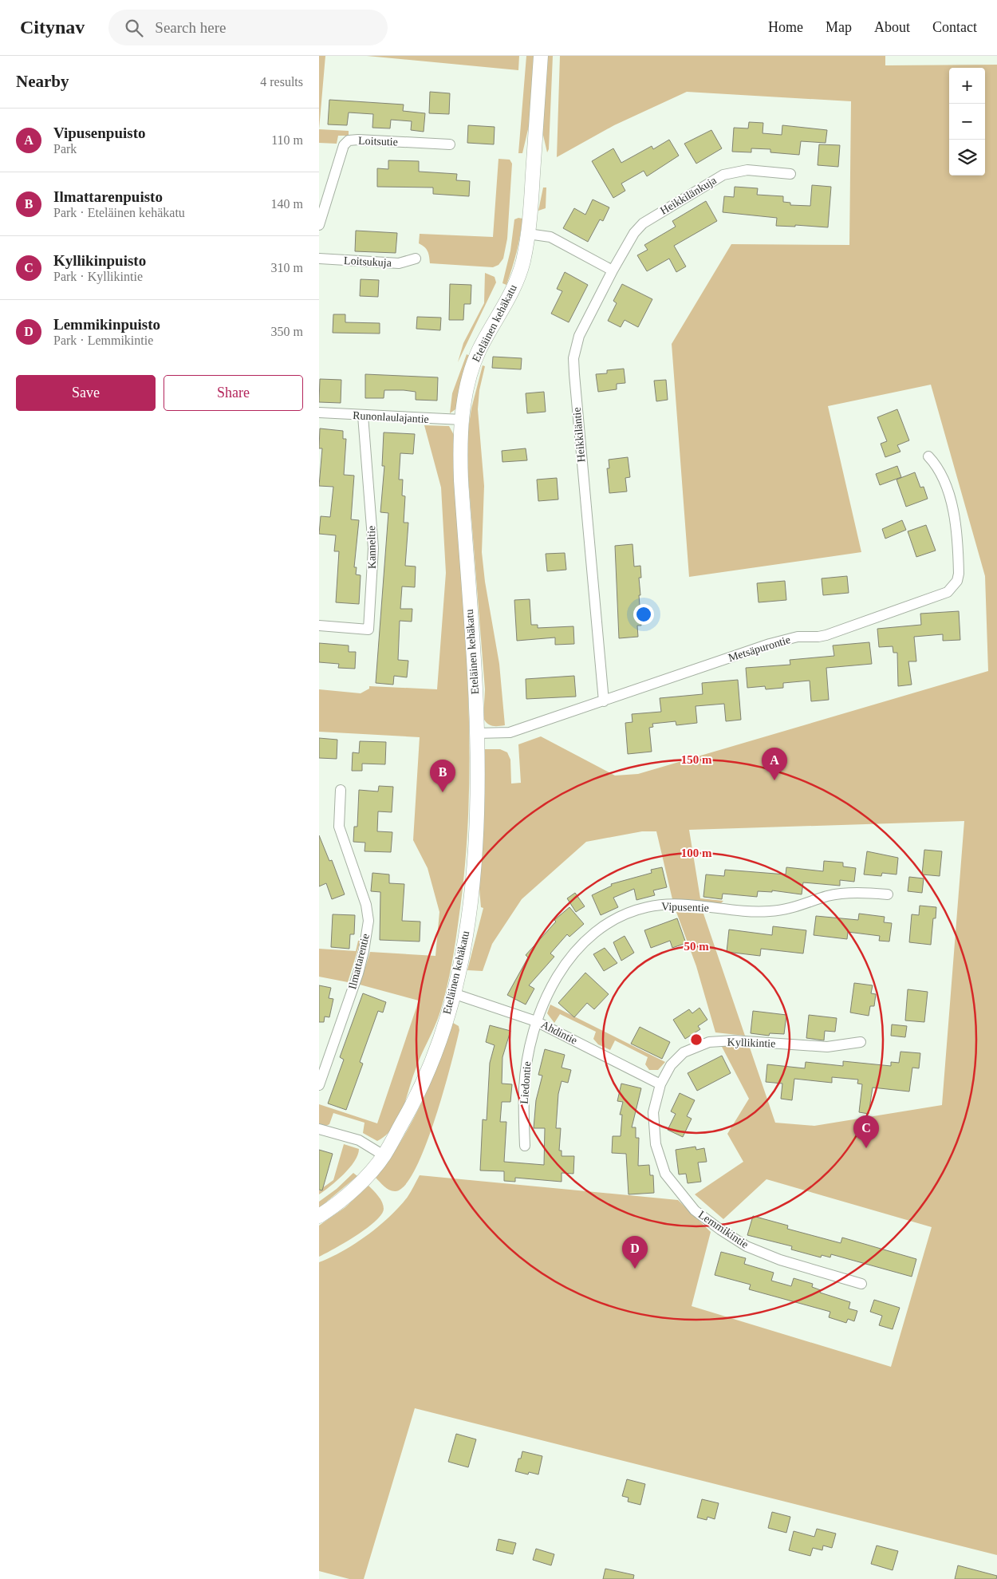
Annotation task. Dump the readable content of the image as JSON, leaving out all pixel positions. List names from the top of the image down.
{
  "streets": {
    "street": [
      "Loitsutie",
      "Heikkilänkuja",
      "Loitsukuja",
      "Eteläinen kehäkatu",
      "Runonlaulajantie",
      "Heikkiläntie",
      "Kanneltie",
      "Metsäpurontie",
      "Vipusentie",
      "Ilmattarentie",
      "Ahdintie",
      "Kyllikintie",
      "Liedontie",
      "Lemmikintie"
    ]
  },
  "crossings": [
    ["Heikkilänkuja", "Heikkiläntie"],
    ["Eteläinen kehäkatu", "Runonlaulajantie"],
    ["Eteläinen kehäkatu", "Metsäpurontie"],
    ["Eteläinen kehäkatu", "Ahdintie"],
    ["Runonlaulajantie", "Kanneltie"],
    ["Heikkiläntie", "Metsäpurontie"],
    ["Vipusentie", "Ahdintie"],
    ["Vipusentie", "Liedontie"],
    ["Ahdintie", "Kyllikintie"],
    ["Ahdintie", "Liedontie"],
    ["Ahdintie", "Lemmikintie"],
    ["Kyllikintie", "Lemmikintie"]
  ],
  "page": {
    "header": "Citynav",
    "search": "Search here",
    "nav": [
      "Home",
      "Map",
      "About",
      "Contact"
    ],
    "heading": ["Nearby", "4 results"],
    "map_buttons": ["+", "−"],
    "list": [
      {
        "mark": "A",
        "name": "Vipusenpuisto",
        "note": "Park",
        "value": "110 m"
      },
      {
        "mark": "B",
        "name": "Ilmattarenpuisto",
        "note": "Park · Eteläinen kehäkatu",
        "value": "140 m"
      },
      {
        "mark": "C",
        "name": "Kyllikinpuisto",
        "note": "Park · Kyllikintie",
        "value": "310 m"
      },
      {
        "mark": "D",
        "name": "Lemmikinpuisto",
        "note": "Park · Lemmikintie",
        "value": "350 m"
      }
    ],
    "buttons": ["Save", "Share"],
    "pins": [
      "A",
      "B",
      "C",
      "D"
    ]
  },
  "rings": ["150 m", "100 m", "50 m"]
}
